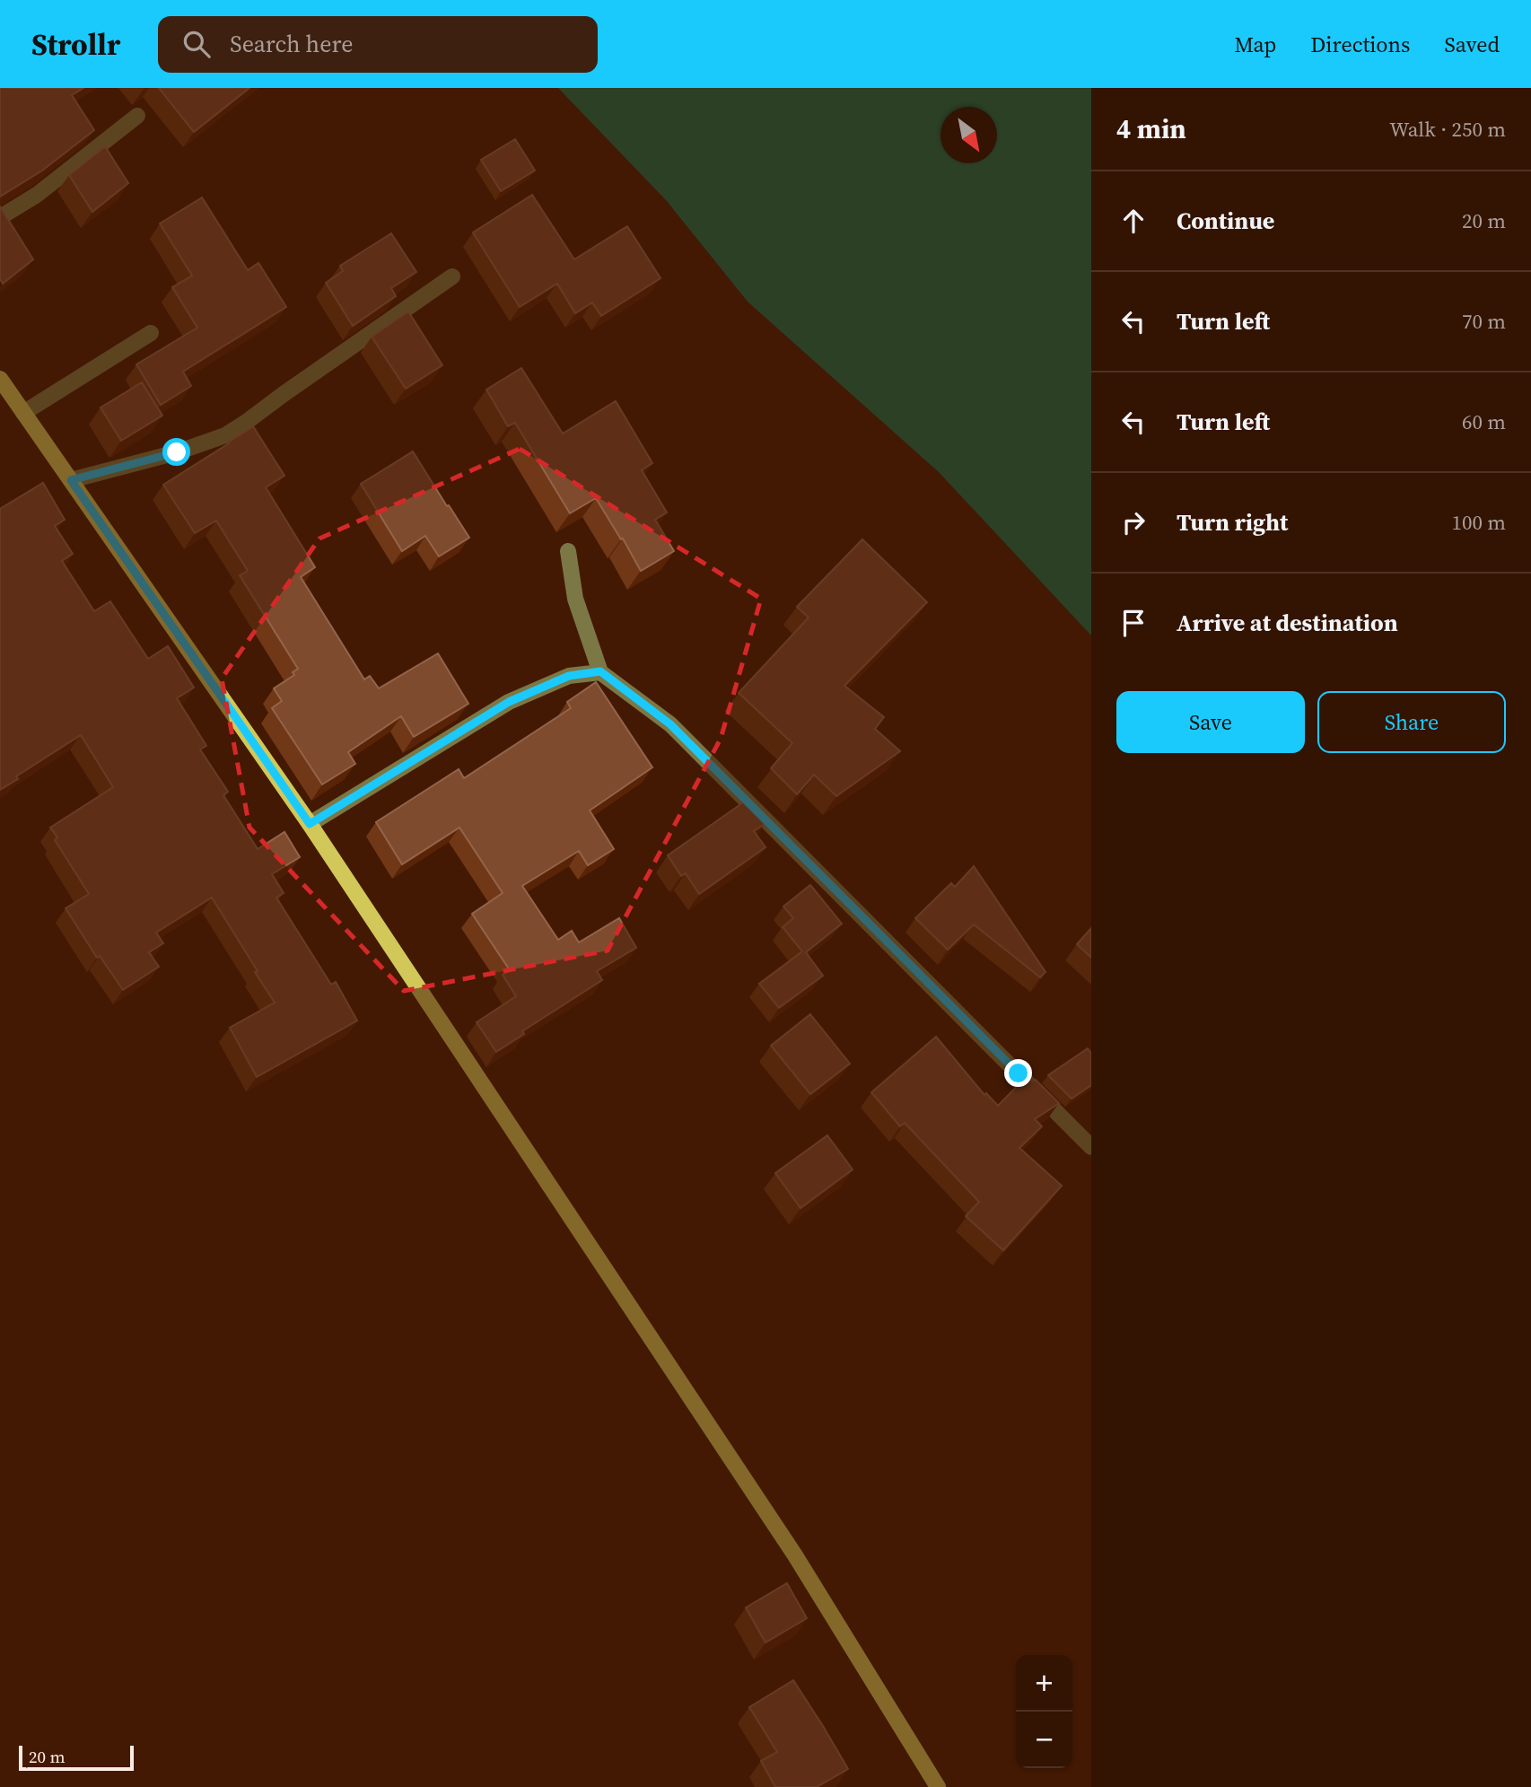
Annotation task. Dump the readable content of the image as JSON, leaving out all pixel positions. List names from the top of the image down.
{
  "scale_bar": "20 m",
  "north": "bottom right",
  "page": {
    "header": "Strollr",
    "search": "Search here",
    "nav": ["Map", "Directions", "Saved"],
    "heading": ["4 min", "Walk · 250 m"],
    "list": [
      ["Continue", "20 m"],
      ["Turn left", "70 m"],
      ["Turn left", "60 m"],
      ["Turn right", "100 m"],
      "Arrive at destination"
    ],
    "buttons": ["Save", "Share"],
    "map_buttons": ["+", "−"],
    "scale": "20 m"
  }
}
